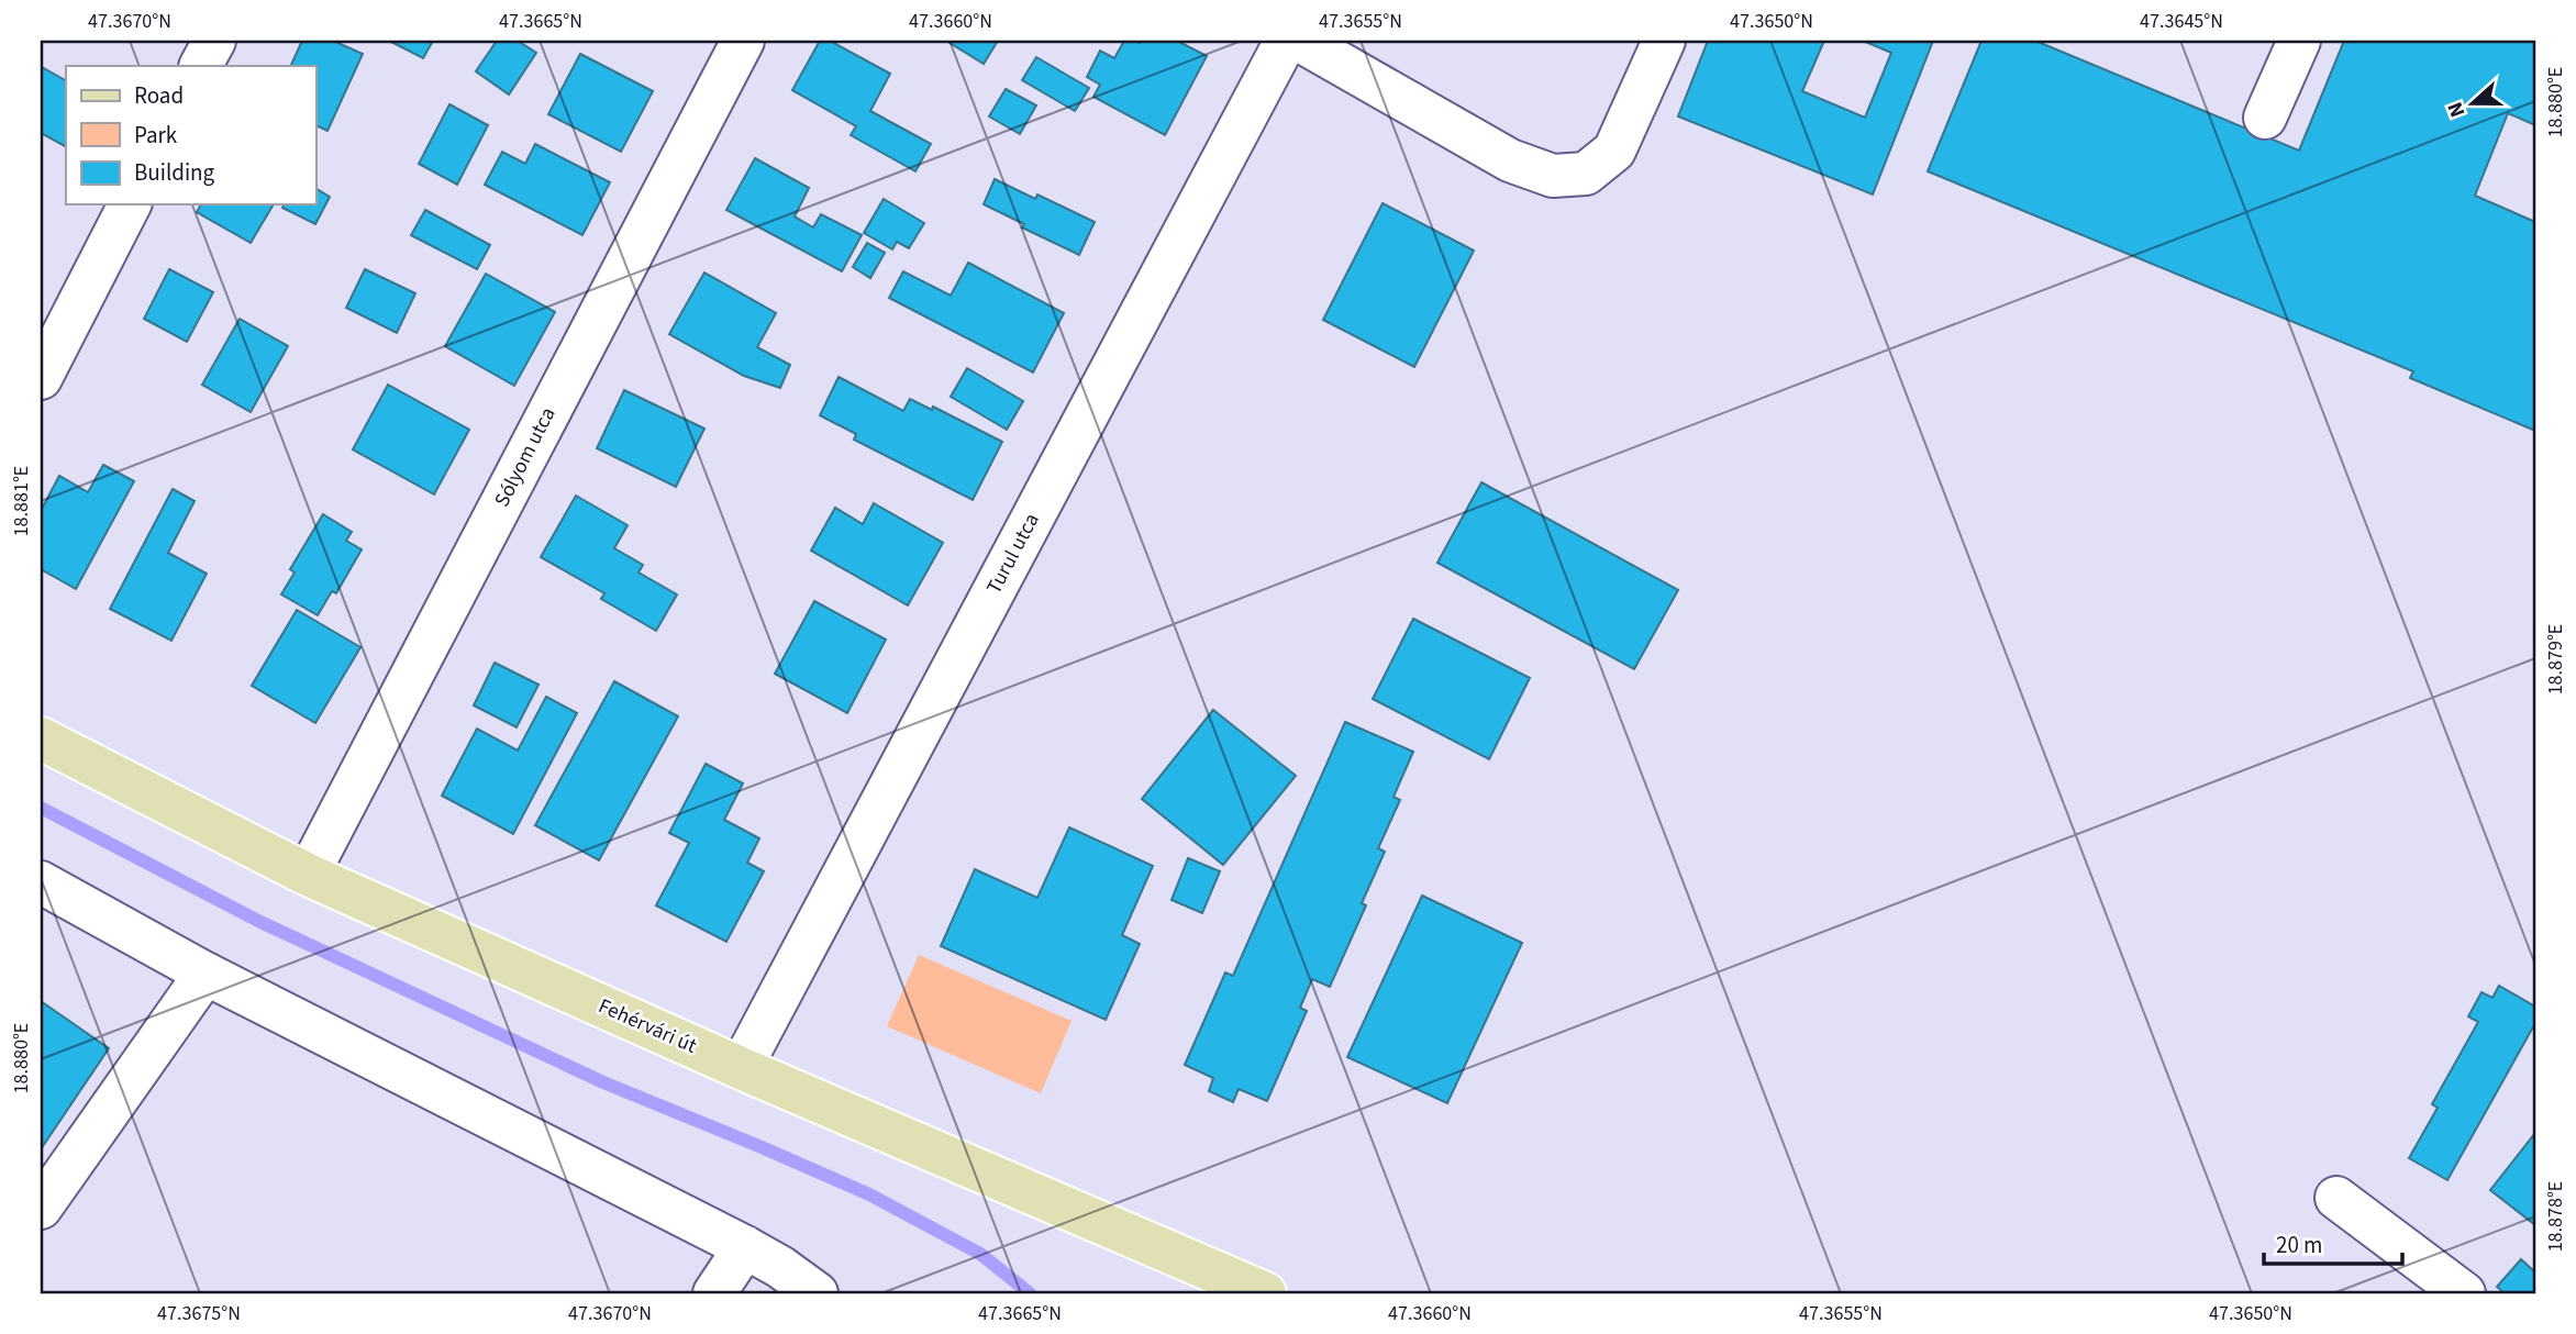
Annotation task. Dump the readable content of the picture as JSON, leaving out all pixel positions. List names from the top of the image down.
{
  "streets": {
    "main road": ["Fehérvári út"],
    "street": ["Sólyom utca", "Turul utca"]
  },
  "crossings": [
    ["Sólyom utca", "Fehérvári út"],
    ["Turul utca", "Fehérvári út"]
  ],
  "legend": ["Road", "Park", "Building"],
  "scale_bar": "20 m",
  "north": "left",
  "coordinates": [
    "47.3670°N",
    "47.3665°N",
    "47.3660°N",
    "47.3655°N",
    "47.3650°N",
    "47.3645°N",
    "18.880°E",
    "18.881°E",
    "18.879°E",
    "18.878°E",
    "47.3675°N"
  ]
}
